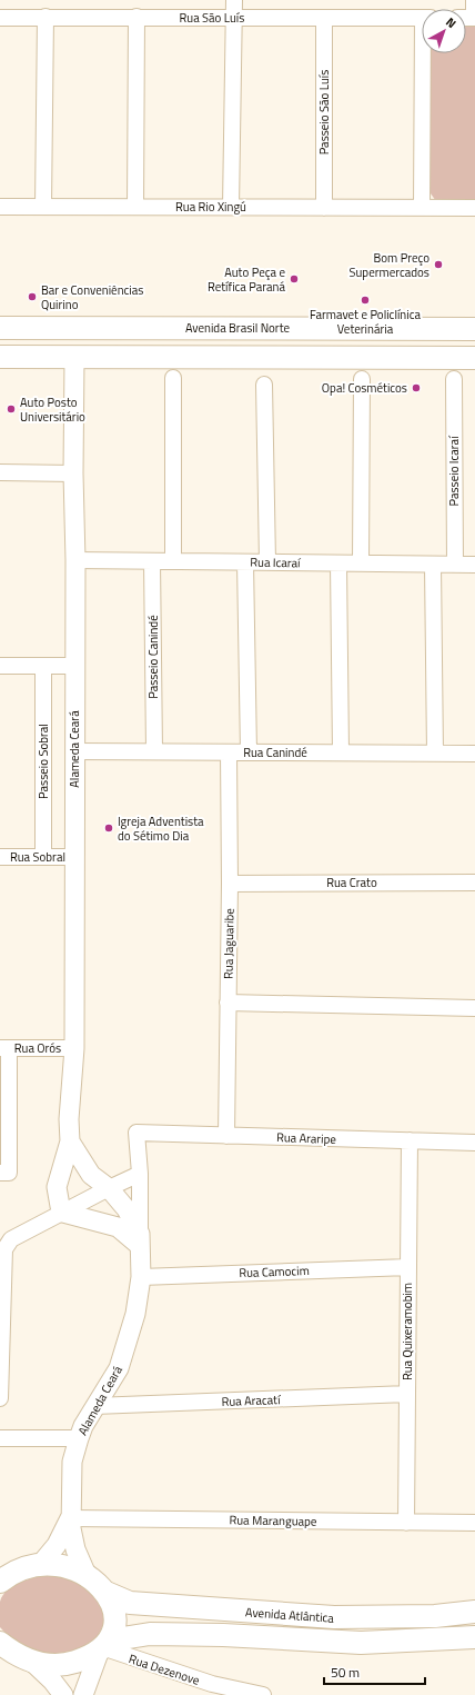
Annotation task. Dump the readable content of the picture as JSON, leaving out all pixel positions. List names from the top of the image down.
{
  "streets": {
    "main road": ["Avenida Brasil Norte", "Avenida Atlântica"],
    "street": [
      "Rua São Luís",
      "Passeio São Luís",
      "Rua Rio Xingú",
      "Passeio Icaraí",
      "Rua Icaraí",
      "Passeio Canindé",
      "Alameda Ceará",
      "Rua Canindé",
      "Passeio Sobral",
      "Rua Sobral",
      "Rua Crato",
      "Rua Jaguaribe",
      "Rua Orós",
      "Rua Araripe",
      "Rua Camocim",
      "Rua Quixeramobim",
      "Rua Aracatí",
      "Rua Maranguape",
      "Rua Dezenove"
    ]
  },
  "crossings": [
    ["Rua São Luís", "Passeio São Luís"],
    ["Passeio São Luís", "Rua Rio Xingú"],
    ["Passeio Icaraí", "Rua Icaraí"],
    ["Rua Icaraí", "Passeio Canindé"],
    ["Rua Icaraí", "Alameda Ceará"],
    ["Passeio Canindé", "Rua Canindé"],
    ["Alameda Ceará", "Rua Canindé"],
    ["Alameda Ceará", "Rua Sobral"],
    ["Alameda Ceará", "Rua Orós"],
    ["Alameda Ceará", "Rua Camocim"],
    ["Alameda Ceará", "Rua Aracatí"],
    ["Alameda Ceará", "Rua Maranguape"],
    ["Alameda Ceará", "Avenida Atlântica"],
    ["Rua Canindé", "Rua Jaguaribe"],
    ["Passeio Sobral", "Rua Sobral"],
    ["Rua Crato", "Rua Jaguaribe"],
    ["Rua Jaguaribe", "Rua Araripe"],
    ["Rua Araripe", "Rua Quixeramobim"],
    ["Rua Camocim", "Rua Quixeramobim"],
    ["Rua Quixeramobim", "Rua Aracatí"],
    ["Rua Quixeramobim", "Rua Maranguape"],
    ["Avenida Atlântica", "Rua Dezenove"]
  ],
  "places": [
    "Bom Preço Supermercados",
    "Auto Peça e Retífica Paraná",
    "Bar e Conveniências Quirino",
    "Farmavet e Policlínica Veterinária",
    "Opa! Cosméticos",
    "Auto Posto Universitário",
    "Igreja Adventista do Sétimo Dia"
  ],
  "scale_bar": "50 m",
  "north": "top right"
}
